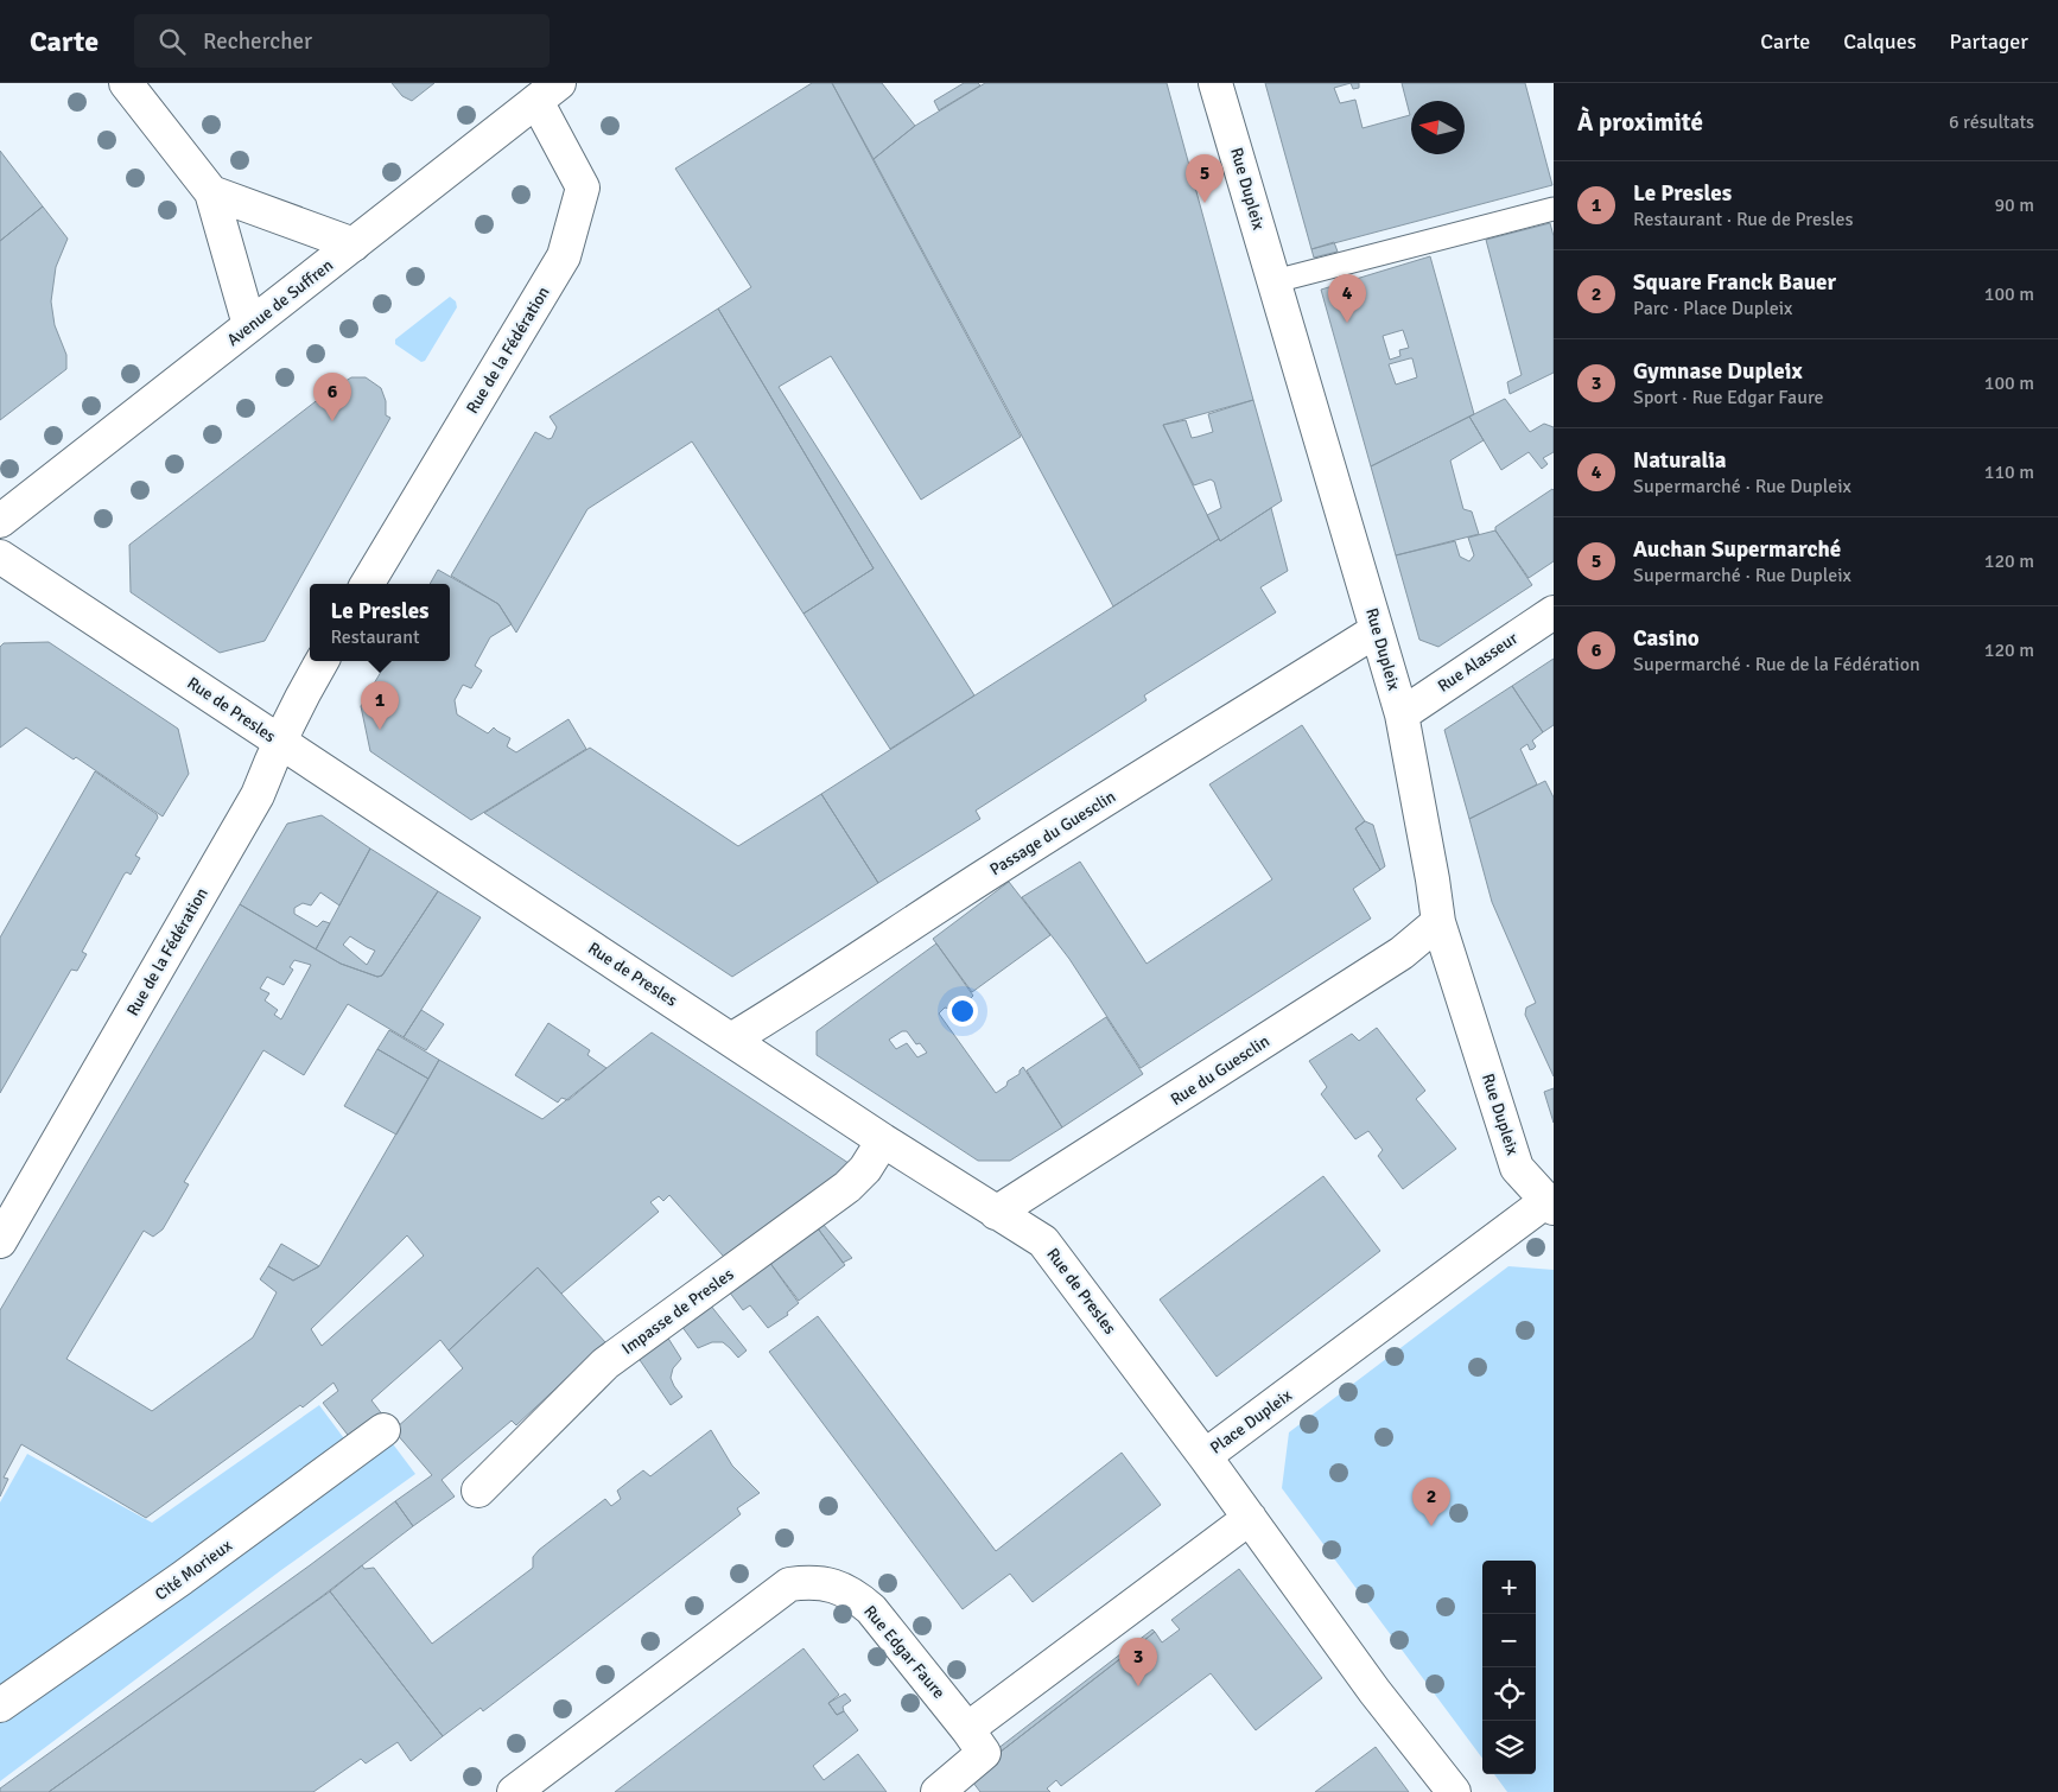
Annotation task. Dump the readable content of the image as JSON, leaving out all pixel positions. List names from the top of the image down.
{
  "streets": {
    "street": [
      "Rue Dupleix",
      "Avenue de Suffren",
      "Rue de la Fédération",
      "Rue Alasseur",
      "Rue de Presles",
      "Passage du Guesclin",
      "Rue du Guesclin",
      "Impasse de Presles",
      "Place Dupleix",
      "Cité Morieux",
      "Rue Edgar Faure"
    ]
  },
  "crossings": [
    ["Rue Dupleix", "Rue Alasseur"],
    ["Rue Dupleix", "Passage du Guesclin"],
    ["Rue Dupleix", "Rue du Guesclin"],
    ["Rue Dupleix", "Place Dupleix"],
    ["Avenue de Suffren", "Rue de la Fédération"],
    ["Rue de la Fédération", "Rue de Presles"],
    ["Rue de Presles", "Passage du Guesclin"],
    ["Rue de Presles", "Rue du Guesclin"],
    ["Rue de Presles", "Impasse de Presles"],
    ["Rue de Presles", "Place Dupleix"]
  ],
  "north": "left",
  "page": {
    "header": "Carte",
    "search": "Rechercher",
    "nav": ["Carte", "Calques", "Partager"],
    "heading": ["À proximité", "6 résultats"],
    "pins": [
      "5",
      "4",
      "6",
      "1",
      "2",
      "3"
    ],
    "list": [
      {
        "mark": "1",
        "name": "Le Presles",
        "note": "Restaurant · Rue de Presles",
        "value": "90 m"
      },
      {
        "mark": "2",
        "name": "Square Franck Bauer",
        "note": "Parc · Place Dupleix",
        "value": "100 m"
      },
      {
        "mark": "3",
        "name": "Gymnase Dupleix",
        "note": "Sport · Rue Edgar Faure",
        "value": "100 m"
      },
      {
        "mark": "4",
        "name": "Naturalia",
        "note": "Supermarché · Rue Dupleix",
        "value": "110 m"
      },
      {
        "mark": "5",
        "name": "Auchan Supermarché",
        "note": "Supermarché · Rue Dupleix",
        "value": "120 m"
      },
      {
        "mark": "6",
        "name": "Casino",
        "note": "Supermarché · Rue de la Fédération",
        "value": "120 m"
      }
    ],
    "popup": ["Le Presles", "Restaurant"],
    "map_buttons": ["+", "−"]
  }
}
